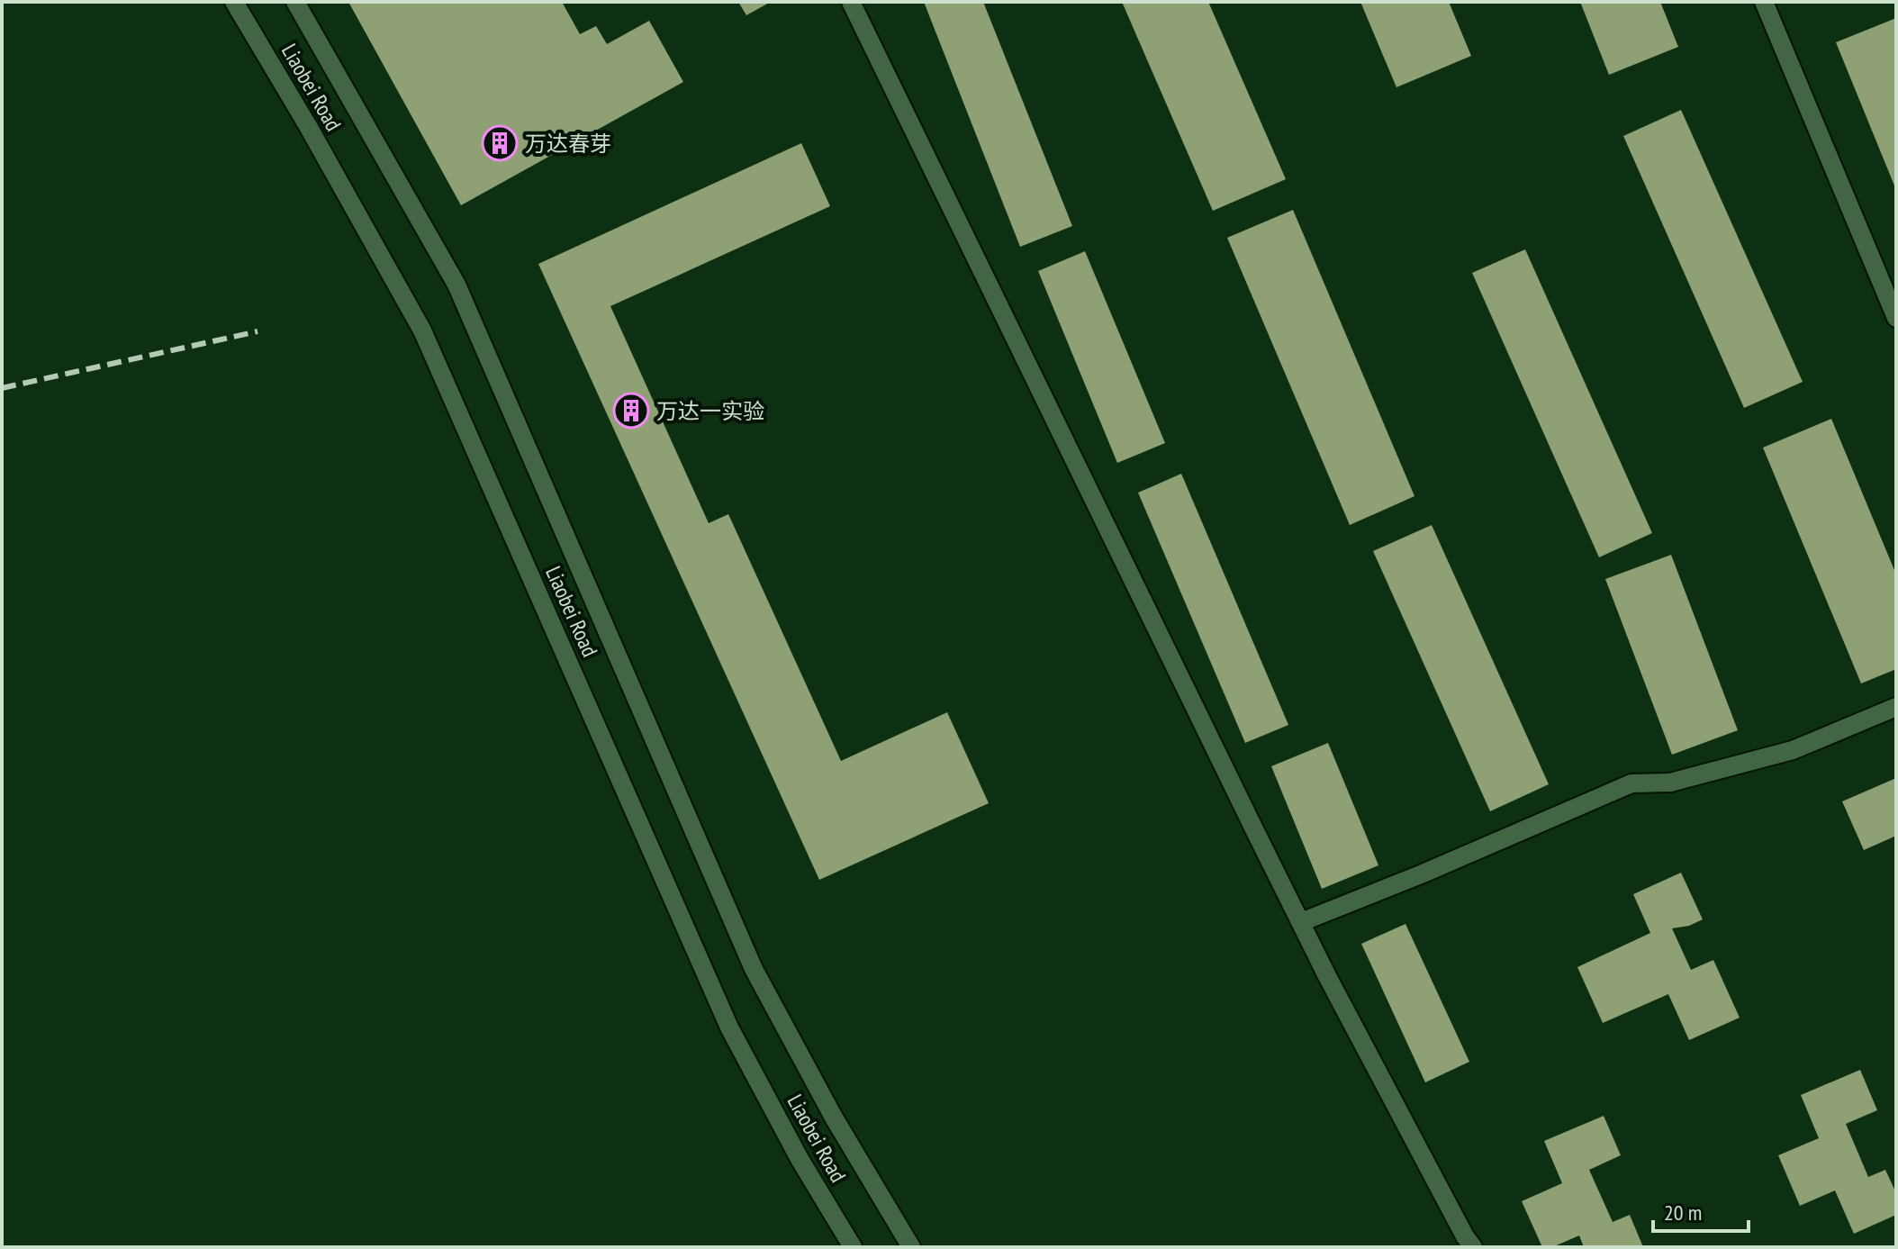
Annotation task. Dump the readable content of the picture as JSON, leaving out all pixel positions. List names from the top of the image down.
{
  "streets": {
    "main road": ["Liaobei Road"]
  },
  "places": {
    "building": ["万达春芽", "万达一实验"]
  },
  "scale_bar": "20 m"
}
